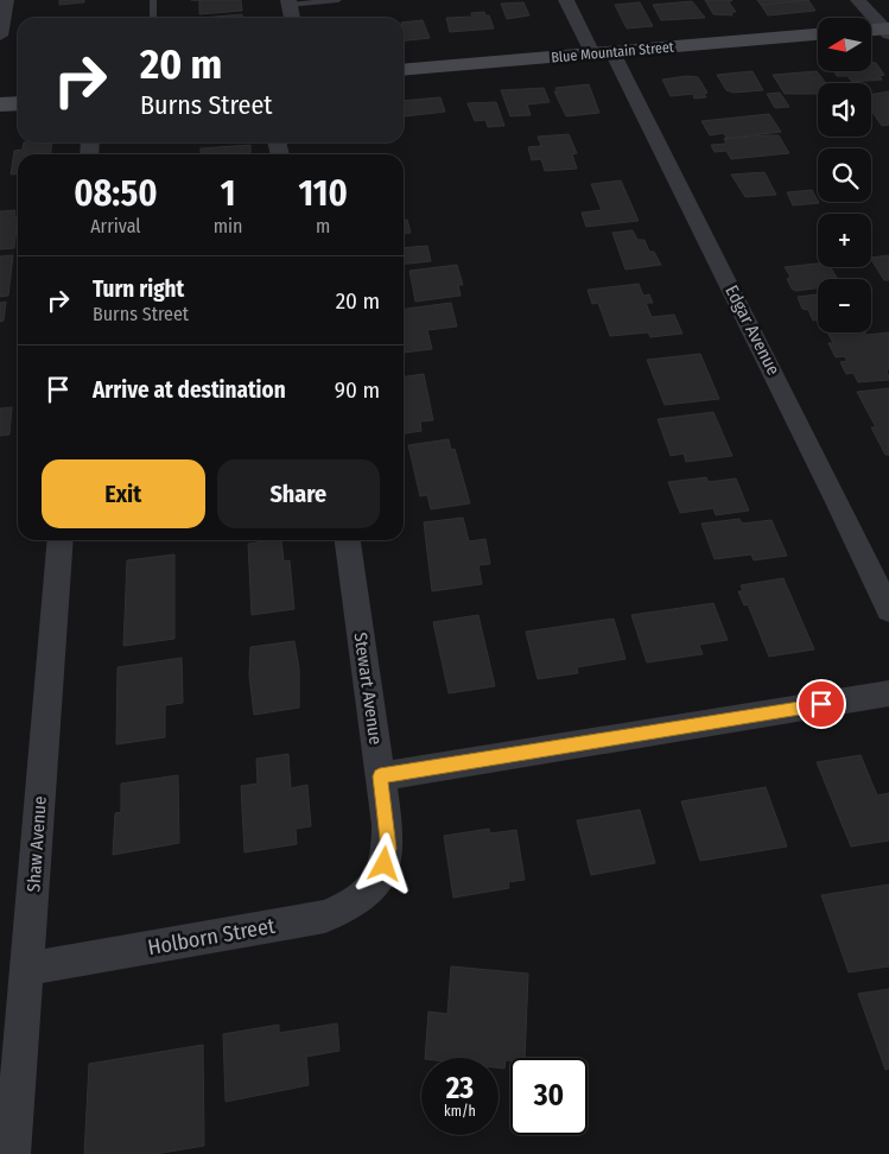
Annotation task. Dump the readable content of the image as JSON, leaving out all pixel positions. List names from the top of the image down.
{
  "streets": {
    "main road": ["Blue Mountain Street"],
    "street": [
      "Edgar Avenue",
      "Stewart Avenue",
      "Shaw Avenue",
      "Holborn Street"
    ]
  },
  "crossings": [
    ["Blue Mountain Street", "Edgar Avenue"],
    ["Stewart Avenue", "Holborn Street"],
    ["Shaw Avenue", "Holborn Street"]
  ],
  "north": "left",
  "page": {
    "map_buttons": ["+", "−"],
    "turn": ["20 m", "Burns Street"],
    "eta": [
      "08:50",
      "Arrival",
      "1",
      "min",
      "110",
      "m"
    ],
    "list": [
      {
        "name": "Turn right",
        "note": "Burns Street",
        "value": "20 m"
      },
      {
        "name": "Arrive at destination",
        "value": "90 m"
      }
    ],
    "buttons": ["Exit", "Share"],
    "speed": "23 km/h",
    "limit": "30"
  }
}
